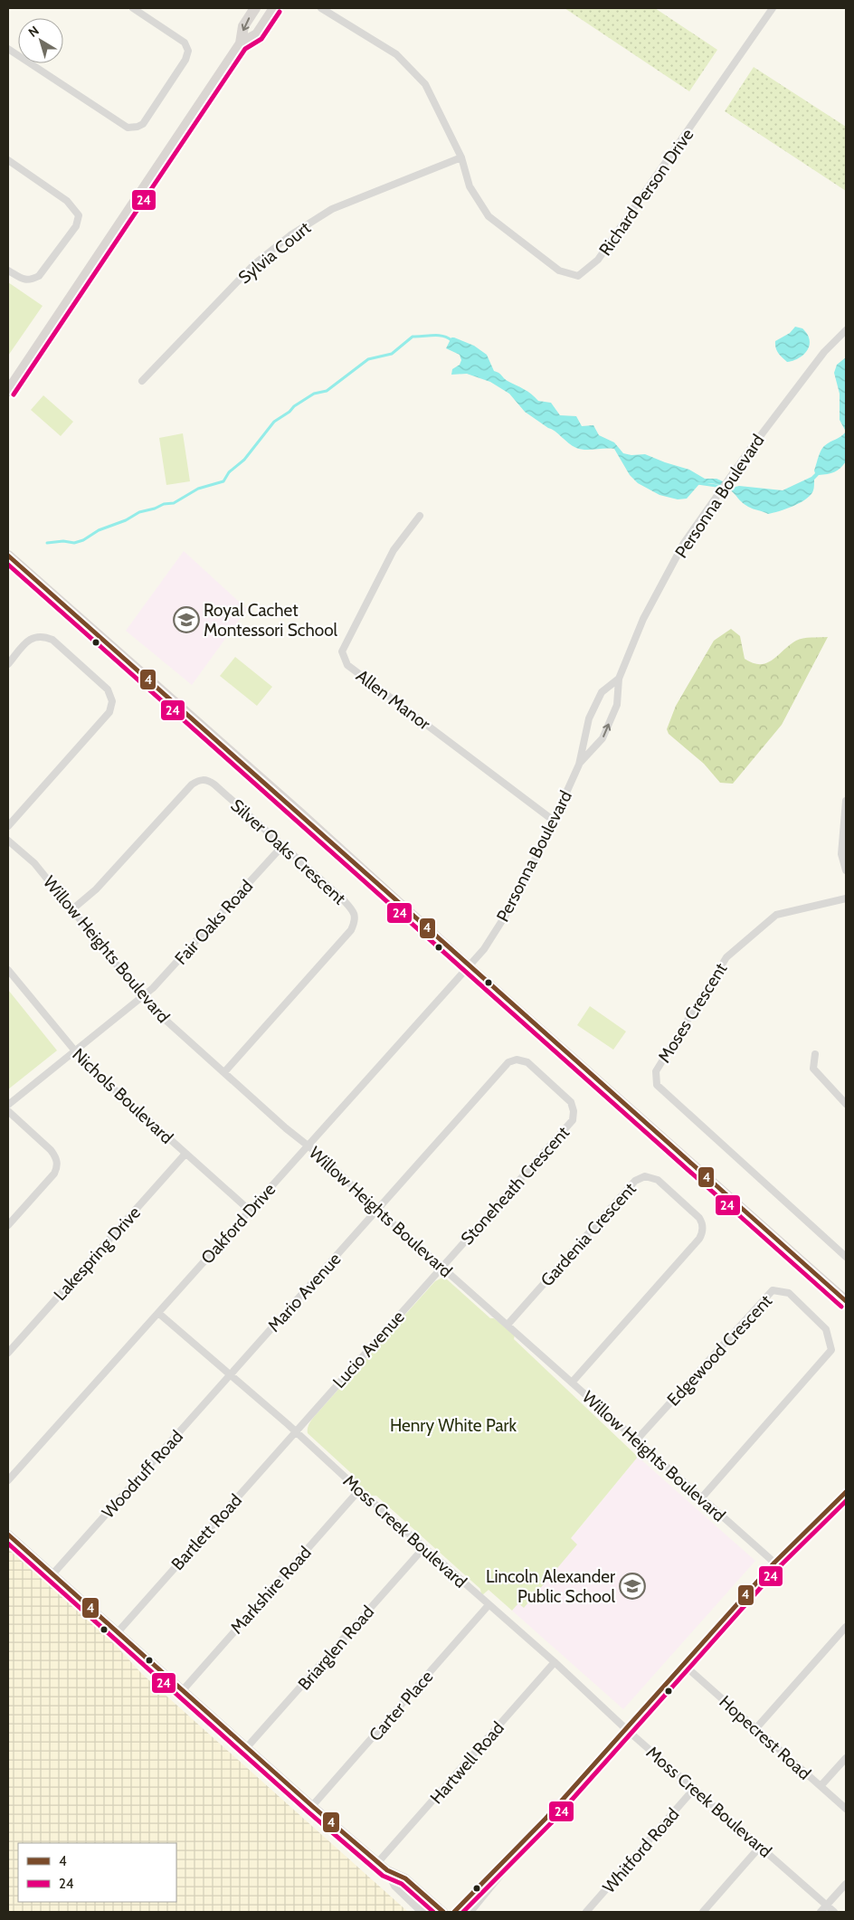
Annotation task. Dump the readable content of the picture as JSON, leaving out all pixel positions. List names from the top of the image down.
{
  "streets": {
    "street": [
      "Richard Person Drive",
      "Sylvia Court",
      "Personna Boulevard",
      "Allen Manor",
      "Silver Oaks Crescent",
      "Fair Oaks Road",
      "Willow Heights Boulevard",
      "Moses Crescent",
      "Nichols Boulevard",
      "Stoneheath Crescent",
      "Oakford Drive",
      "Gardenia Crescent",
      "Lakespring Drive",
      "Mario Avenue",
      "Lucio Avenue",
      "Edgewood Crescent",
      "Woodruff Road",
      "Moss Creek Boulevard",
      "Bartlett Road",
      "Markshire Road",
      "Briarglen Road",
      "Carter Place",
      "Hopecrest Road",
      "Hartwell Road",
      "Whitford Road"
    ]
  },
  "crossings": [
    ["Richard Person Drive", "Sylvia Court"],
    ["Personna Boulevard", "Allen Manor"],
    ["Personna Boulevard", "Oakford Drive"],
    ["Silver Oaks Crescent", "Fair Oaks Road"],
    ["Silver Oaks Crescent", "Willow Heights Boulevard"],
    ["Fair Oaks Road", "Willow Heights Boulevard"],
    ["Fair Oaks Road", "Nichols Boulevard"],
    ["Willow Heights Boulevard", "Stoneheath Crescent"],
    ["Willow Heights Boulevard", "Oakford Drive"],
    ["Willow Heights Boulevard", "Gardenia Crescent"],
    ["Willow Heights Boulevard", "Mario Avenue"],
    ["Willow Heights Boulevard", "Lucio Avenue"],
    ["Willow Heights Boulevard", "Edgewood Crescent"],
    ["Nichols Boulevard", "Oakford Drive"],
    ["Nichols Boulevard", "Lakespring Drive"],
    ["Stoneheath Crescent", "Mario Avenue"],
    ["Stoneheath Crescent", "Lucio Avenue"],
    ["Oakford Drive", "Moss Creek Boulevard"],
    ["Mario Avenue", "Woodruff Road"],
    ["Mario Avenue", "Moss Creek Boulevard"],
    ["Lucio Avenue", "Moss Creek Boulevard"],
    ["Lucio Avenue", "Bartlett Road"],
    ["Woodruff Road", "Moss Creek Boulevard"],
    ["Moss Creek Boulevard", "Bartlett Road"],
    ["Moss Creek Boulevard", "Markshire Road"],
    ["Moss Creek Boulevard", "Briarglen Road"],
    ["Moss Creek Boulevard", "Carter Place"],
    ["Moss Creek Boulevard", "Hartwell Road"],
    ["Moss Creek Boulevard", "Whitford Road"]
  ],
  "parks": ["Henry White Park"],
  "places": {
    "school or university": ["Royal Cachet Montessori School", "Lincoln Alexander Public School"]
  },
  "lines": ["transit line 24", "transit line 4"],
  "legend": ["4", "24"],
  "north": "top left"
}
